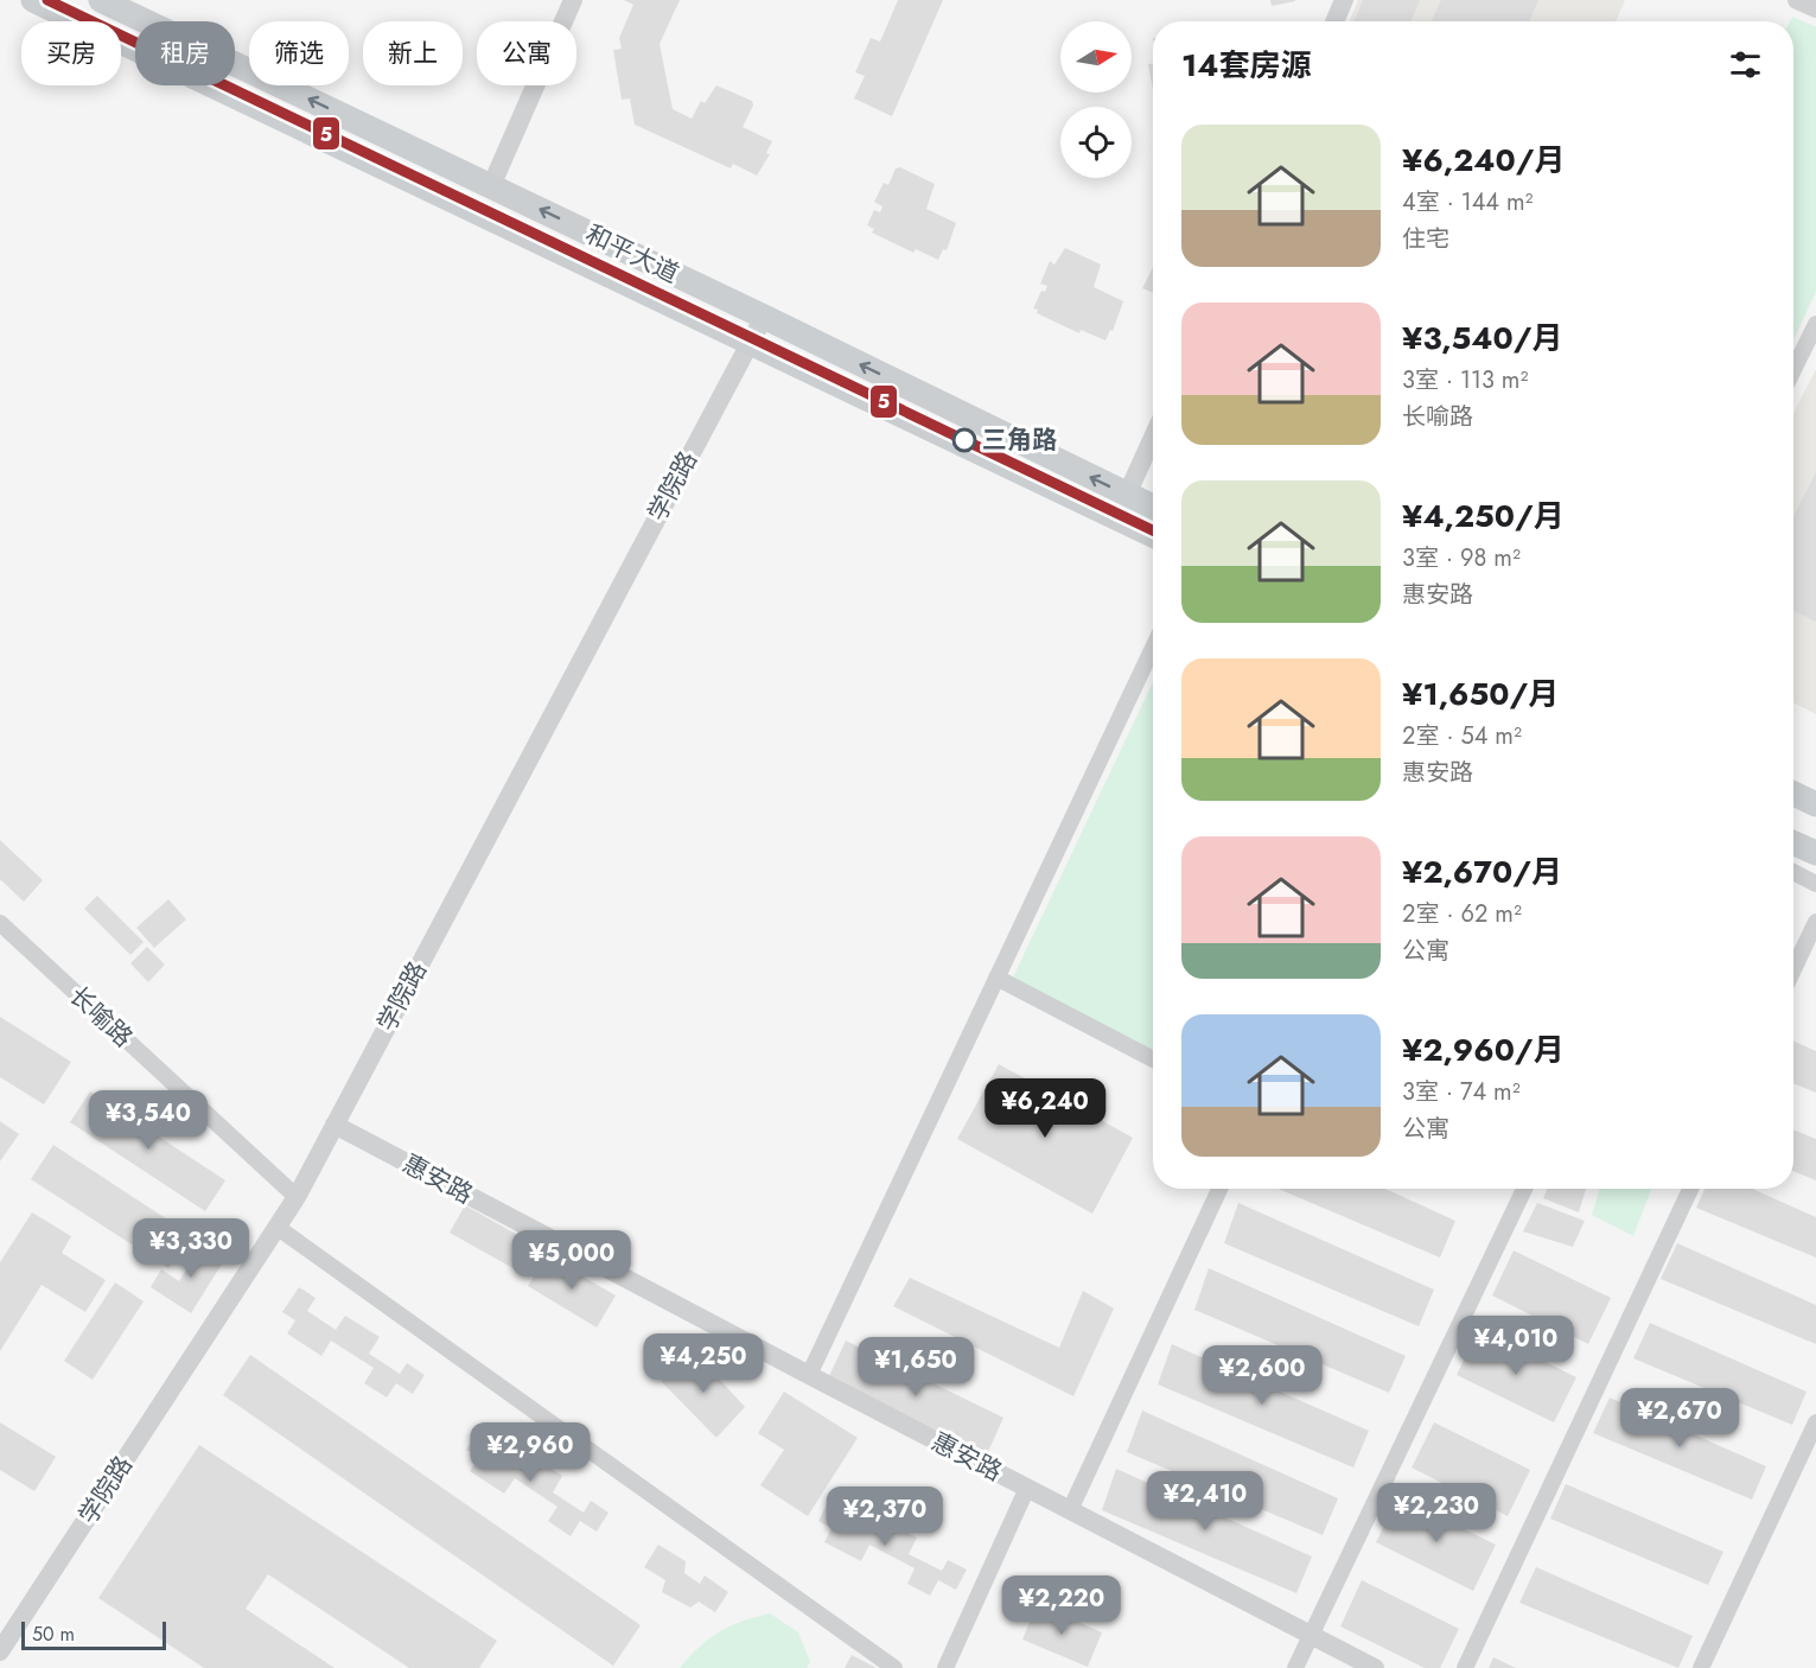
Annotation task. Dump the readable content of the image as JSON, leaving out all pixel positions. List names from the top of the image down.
{
  "streets": {
    "main road": ["和平大道"],
    "street": ["学院路", "长喻路", "惠安路"]
  },
  "crossings": [
    ["和平大道", "学院路"],
    ["学院路", "长喻路"],
    ["学院路", "惠安路"]
  ],
  "places": ["三角路"],
  "lines": ["transit line 5"],
  "scale_bar": "50 m",
  "north": "right",
  "page": {
    "chip": [
      "买房",
      "租房",
      "筛选",
      "新上",
      "公寓"
    ],
    "heading": "14套房源",
    "list": [
      {
        "name": "¥6,240/月",
        "note": "4室 · 144 m² · 住宅"
      },
      {
        "name": "¥3,540/月",
        "note": "3室 · 113 m² · 长喻路"
      },
      {
        "name": "¥4,250/月",
        "note": "3室 · 98 m² · 惠安路"
      },
      {
        "name": "¥1,650/月",
        "note": "2室 · 54 m² · 惠安路"
      },
      {
        "name": "¥2,670/月",
        "note": "2室 · 62 m² · 公寓"
      },
      {
        "name": "¥2,960/月",
        "note": "3室 · 74 m² · 公寓"
      }
    ],
    "price": [
      "¥6,240",
      "¥3,540",
      "¥3,330",
      "¥5,000",
      "¥4,010",
      "¥4,250",
      "¥1,650",
      "¥2,600",
      "¥2,670",
      "¥2,960",
      "¥2,410",
      "¥2,230",
      "¥2,370",
      "¥2,220"
    ],
    "scale": "50 m"
  }
}
